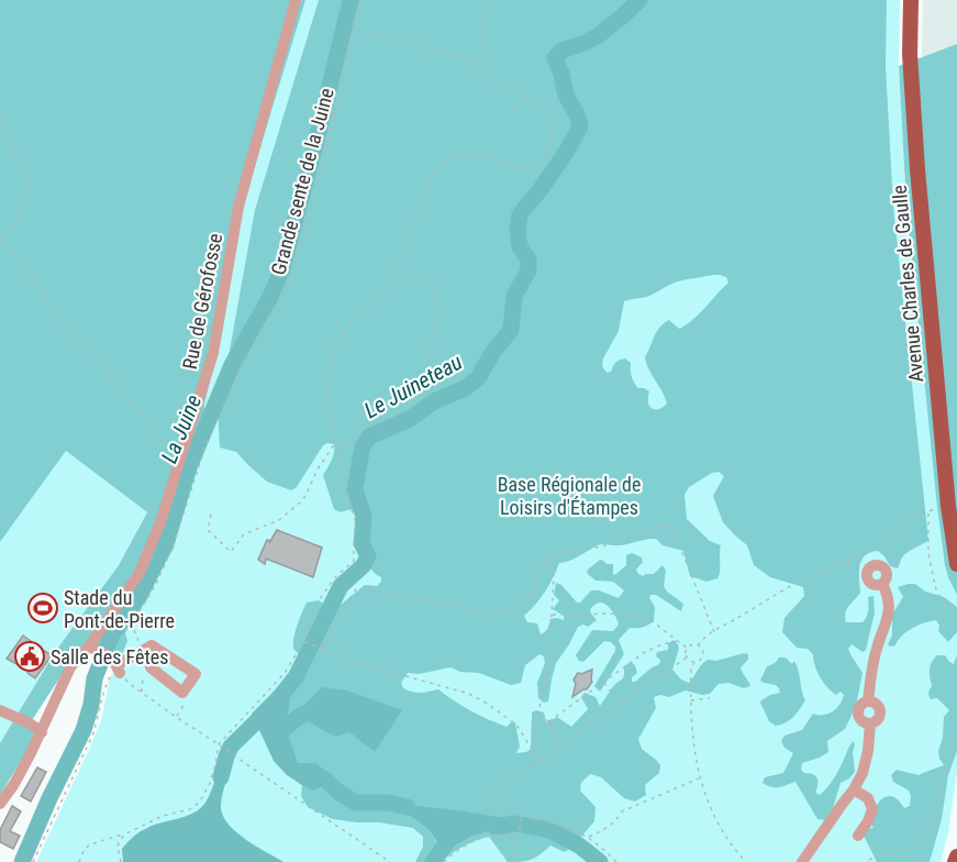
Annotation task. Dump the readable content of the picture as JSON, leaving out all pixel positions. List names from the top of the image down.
{
  "streets": {
    "main road": ["Avenue Charles de Gaulle"],
    "street": ["Rue de Gérofosse"],
    "path": ["Grande sente de la Juine"]
  },
  "water": ["Le Juineteau", "La Juine"],
  "parks": ["Base Régionale de Loisirs d'Étampes"],
  "places": {
    "sports": ["Stade du Pont-de-Pierre"],
    "public building": ["Salle des Fêtes"]
  }
}
